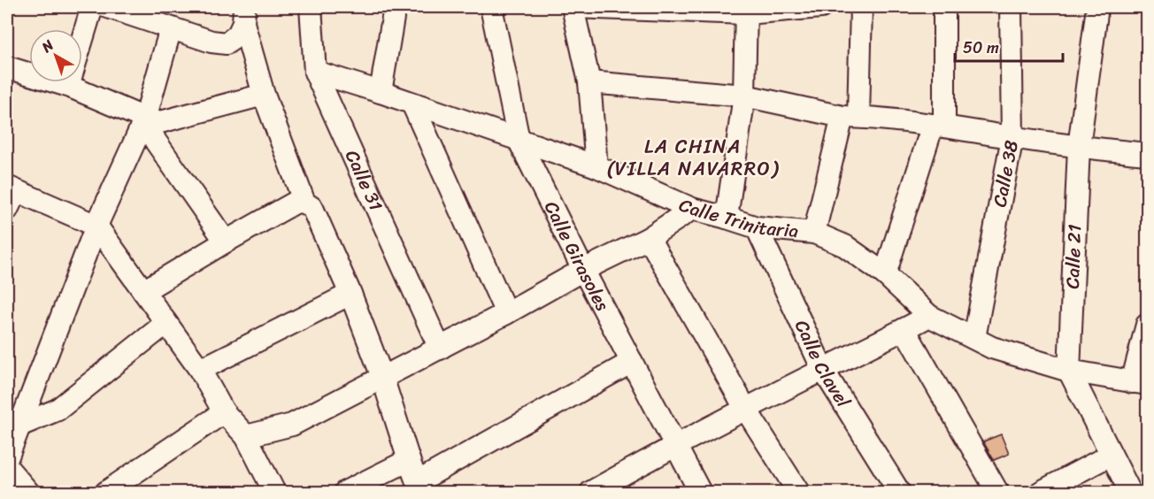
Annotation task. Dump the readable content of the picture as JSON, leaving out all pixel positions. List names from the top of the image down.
{
  "streets": {
    "street": [
      "Calle 38",
      "Calle 31",
      "Calle Trinitaria",
      "Calle Girasoles",
      "Calle 21",
      "Calle Clavel"
    ]
  },
  "crossings": [
    ["Calle 38", "Calle Trinitaria"],
    ["Calle 31", "Calle Trinitaria"],
    ["Calle Trinitaria", "Calle Girasoles"],
    ["Calle Trinitaria", "Calle 21"],
    ["Calle Trinitaria", "Calle Clavel"]
  ],
  "districts": ["LA CHINA (VILLA NAVARRO)"],
  "scale_bar": "50 m",
  "north": "top left"
}
